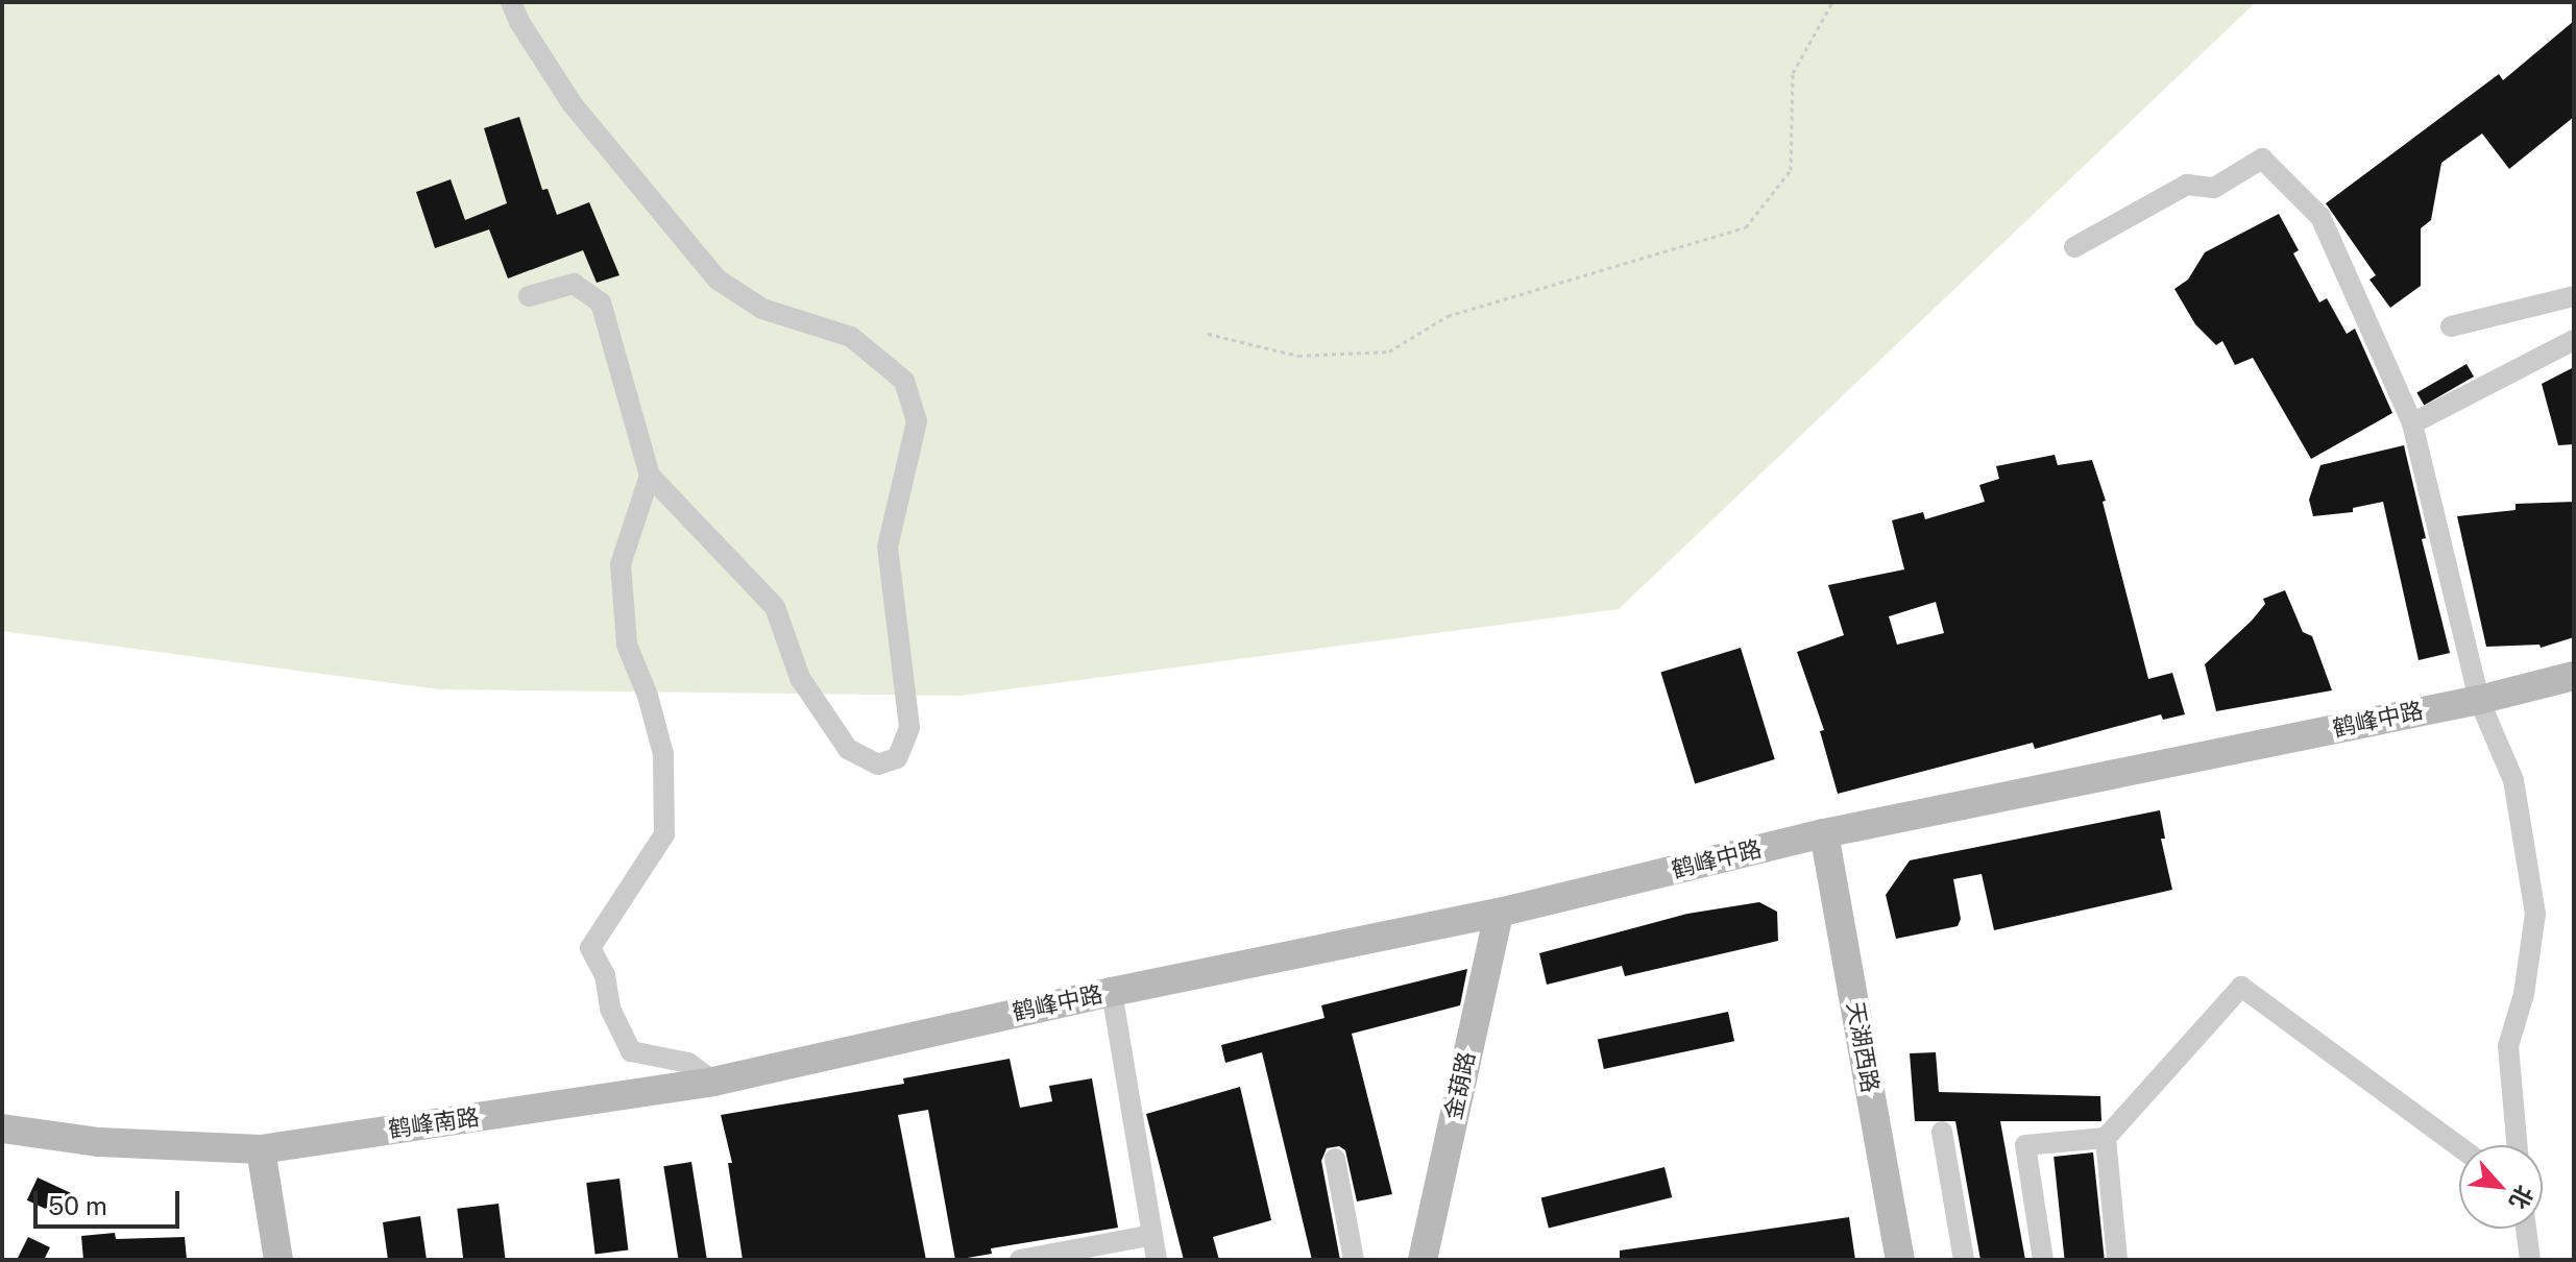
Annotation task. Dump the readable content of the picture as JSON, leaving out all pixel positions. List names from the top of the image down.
{
  "streets": {
    "street": [
      "鹤峰中路",
      "天湖西路",
      "金葫路",
      "鹤峰南路"
    ]
  },
  "crossings": [
    ["鹤峰中路", "天湖西路"],
    ["鹤峰中路", "金葫路"],
    ["鹤峰中路", "鹤峰南路"]
  ],
  "scale_bar": "50 m",
  "north": "bottom right"
}
